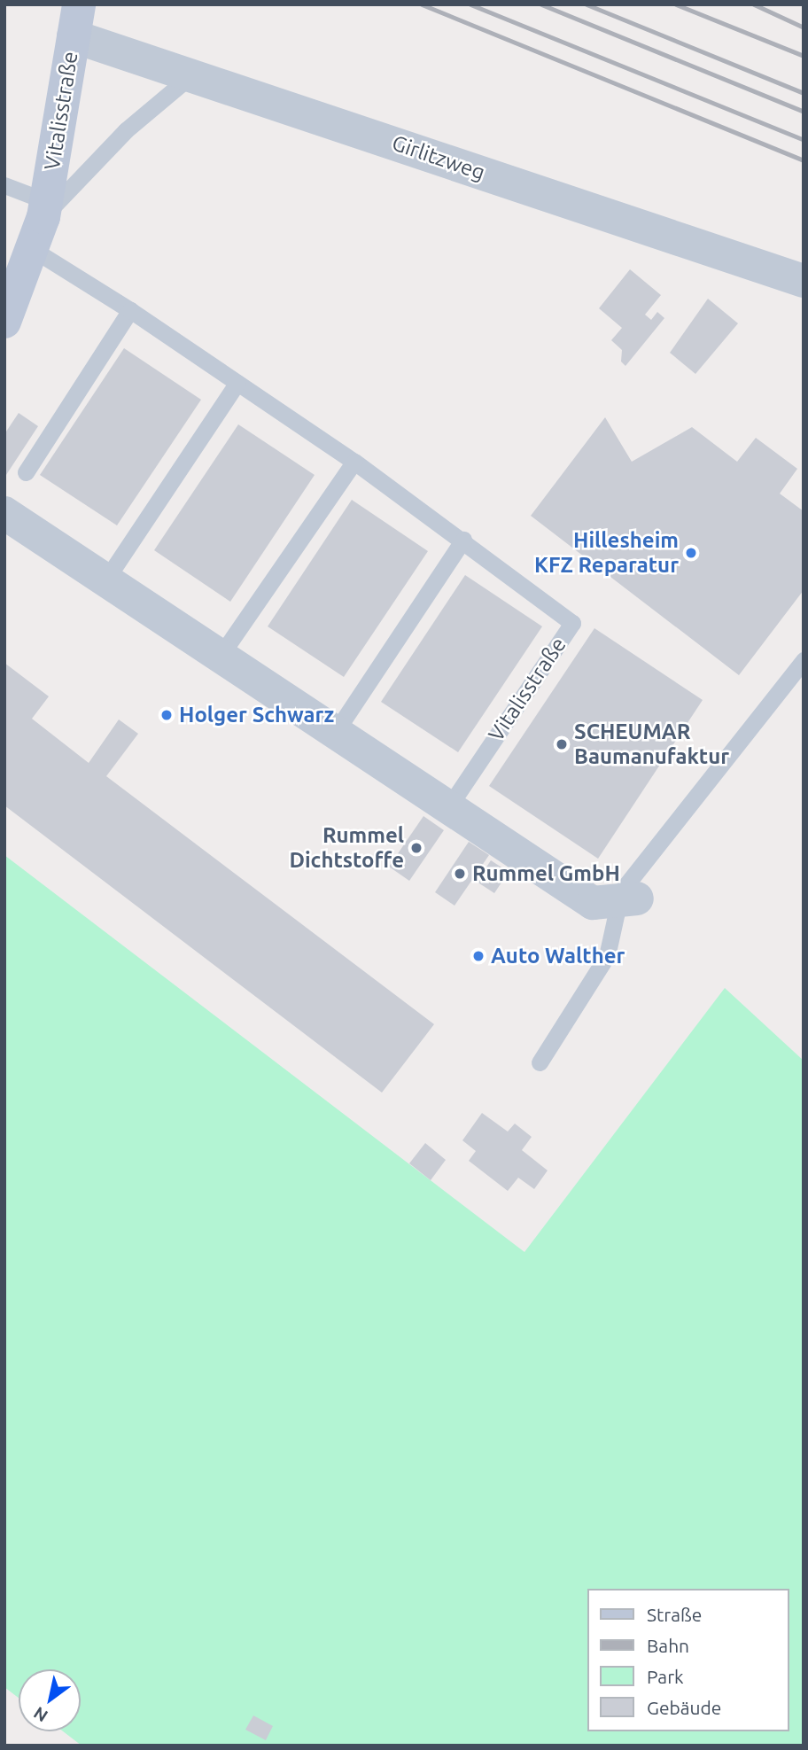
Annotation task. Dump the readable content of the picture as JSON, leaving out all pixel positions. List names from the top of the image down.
{
  "streets": {
    "street": ["Vitalisstraße", "Girlitzweg"]
  },
  "crossings": [
    ["Vitalisstraße", "Girlitzweg"]
  ],
  "places": [
    "Hillesheim KFZ Reparatur",
    "Holger Schwarz",
    "SCHEUMAR Baumanufaktur",
    "Rummel Dichtstoffe",
    "Rummel GmbH",
    "Auto Walther"
  ],
  "legend": [
    "Straße",
    "Bahn",
    "Park",
    "Gebäude"
  ],
  "north": "bottom left"
}
